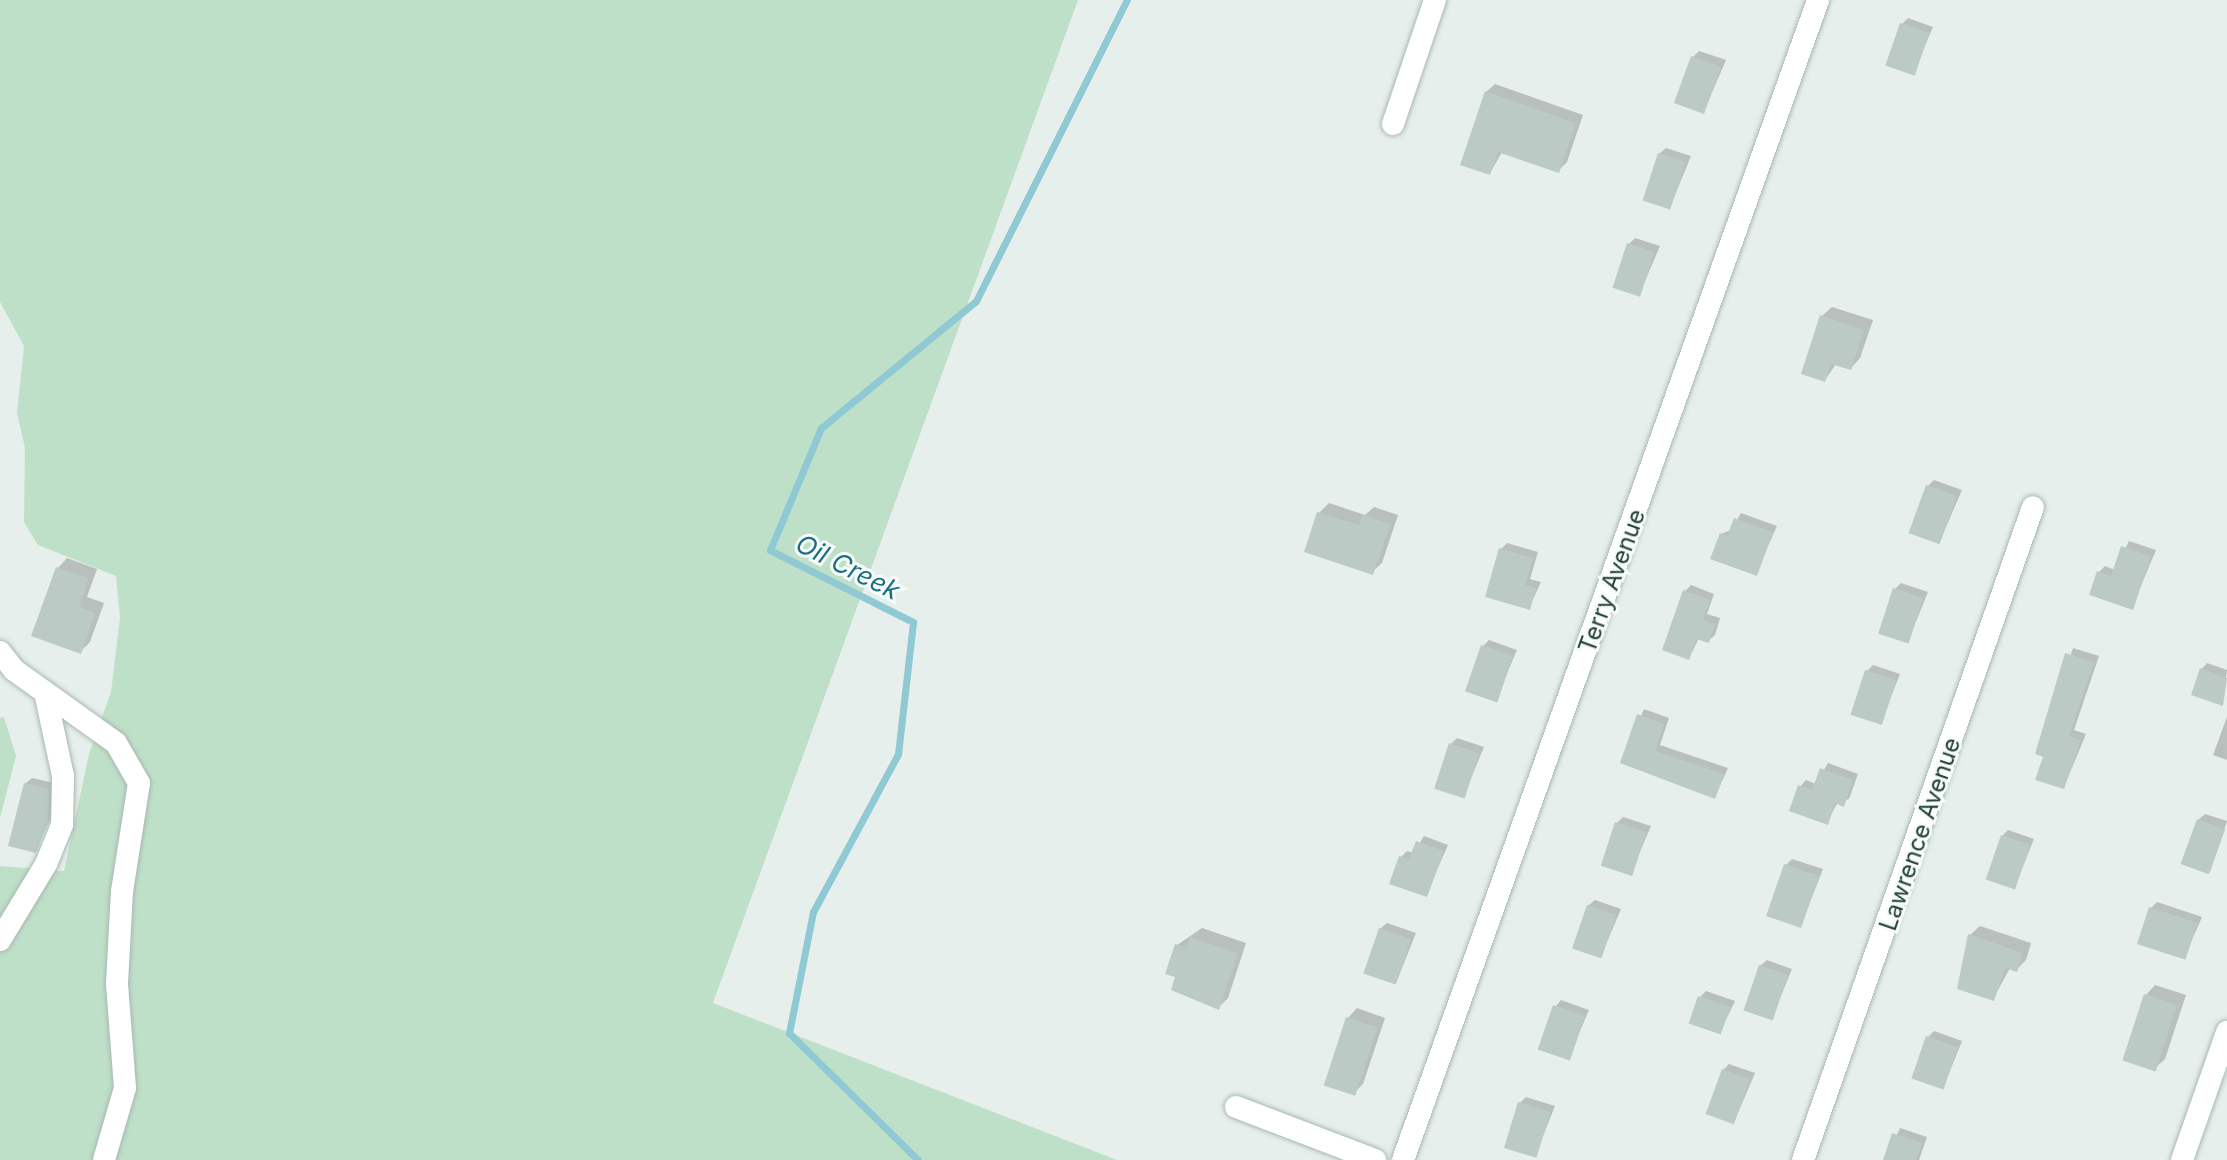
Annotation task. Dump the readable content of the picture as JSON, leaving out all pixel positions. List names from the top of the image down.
{
  "streets": {
    "street": ["Terry Avenue", "Lawrence Avenue"]
  },
  "water": ["Oil Creek"]
}
